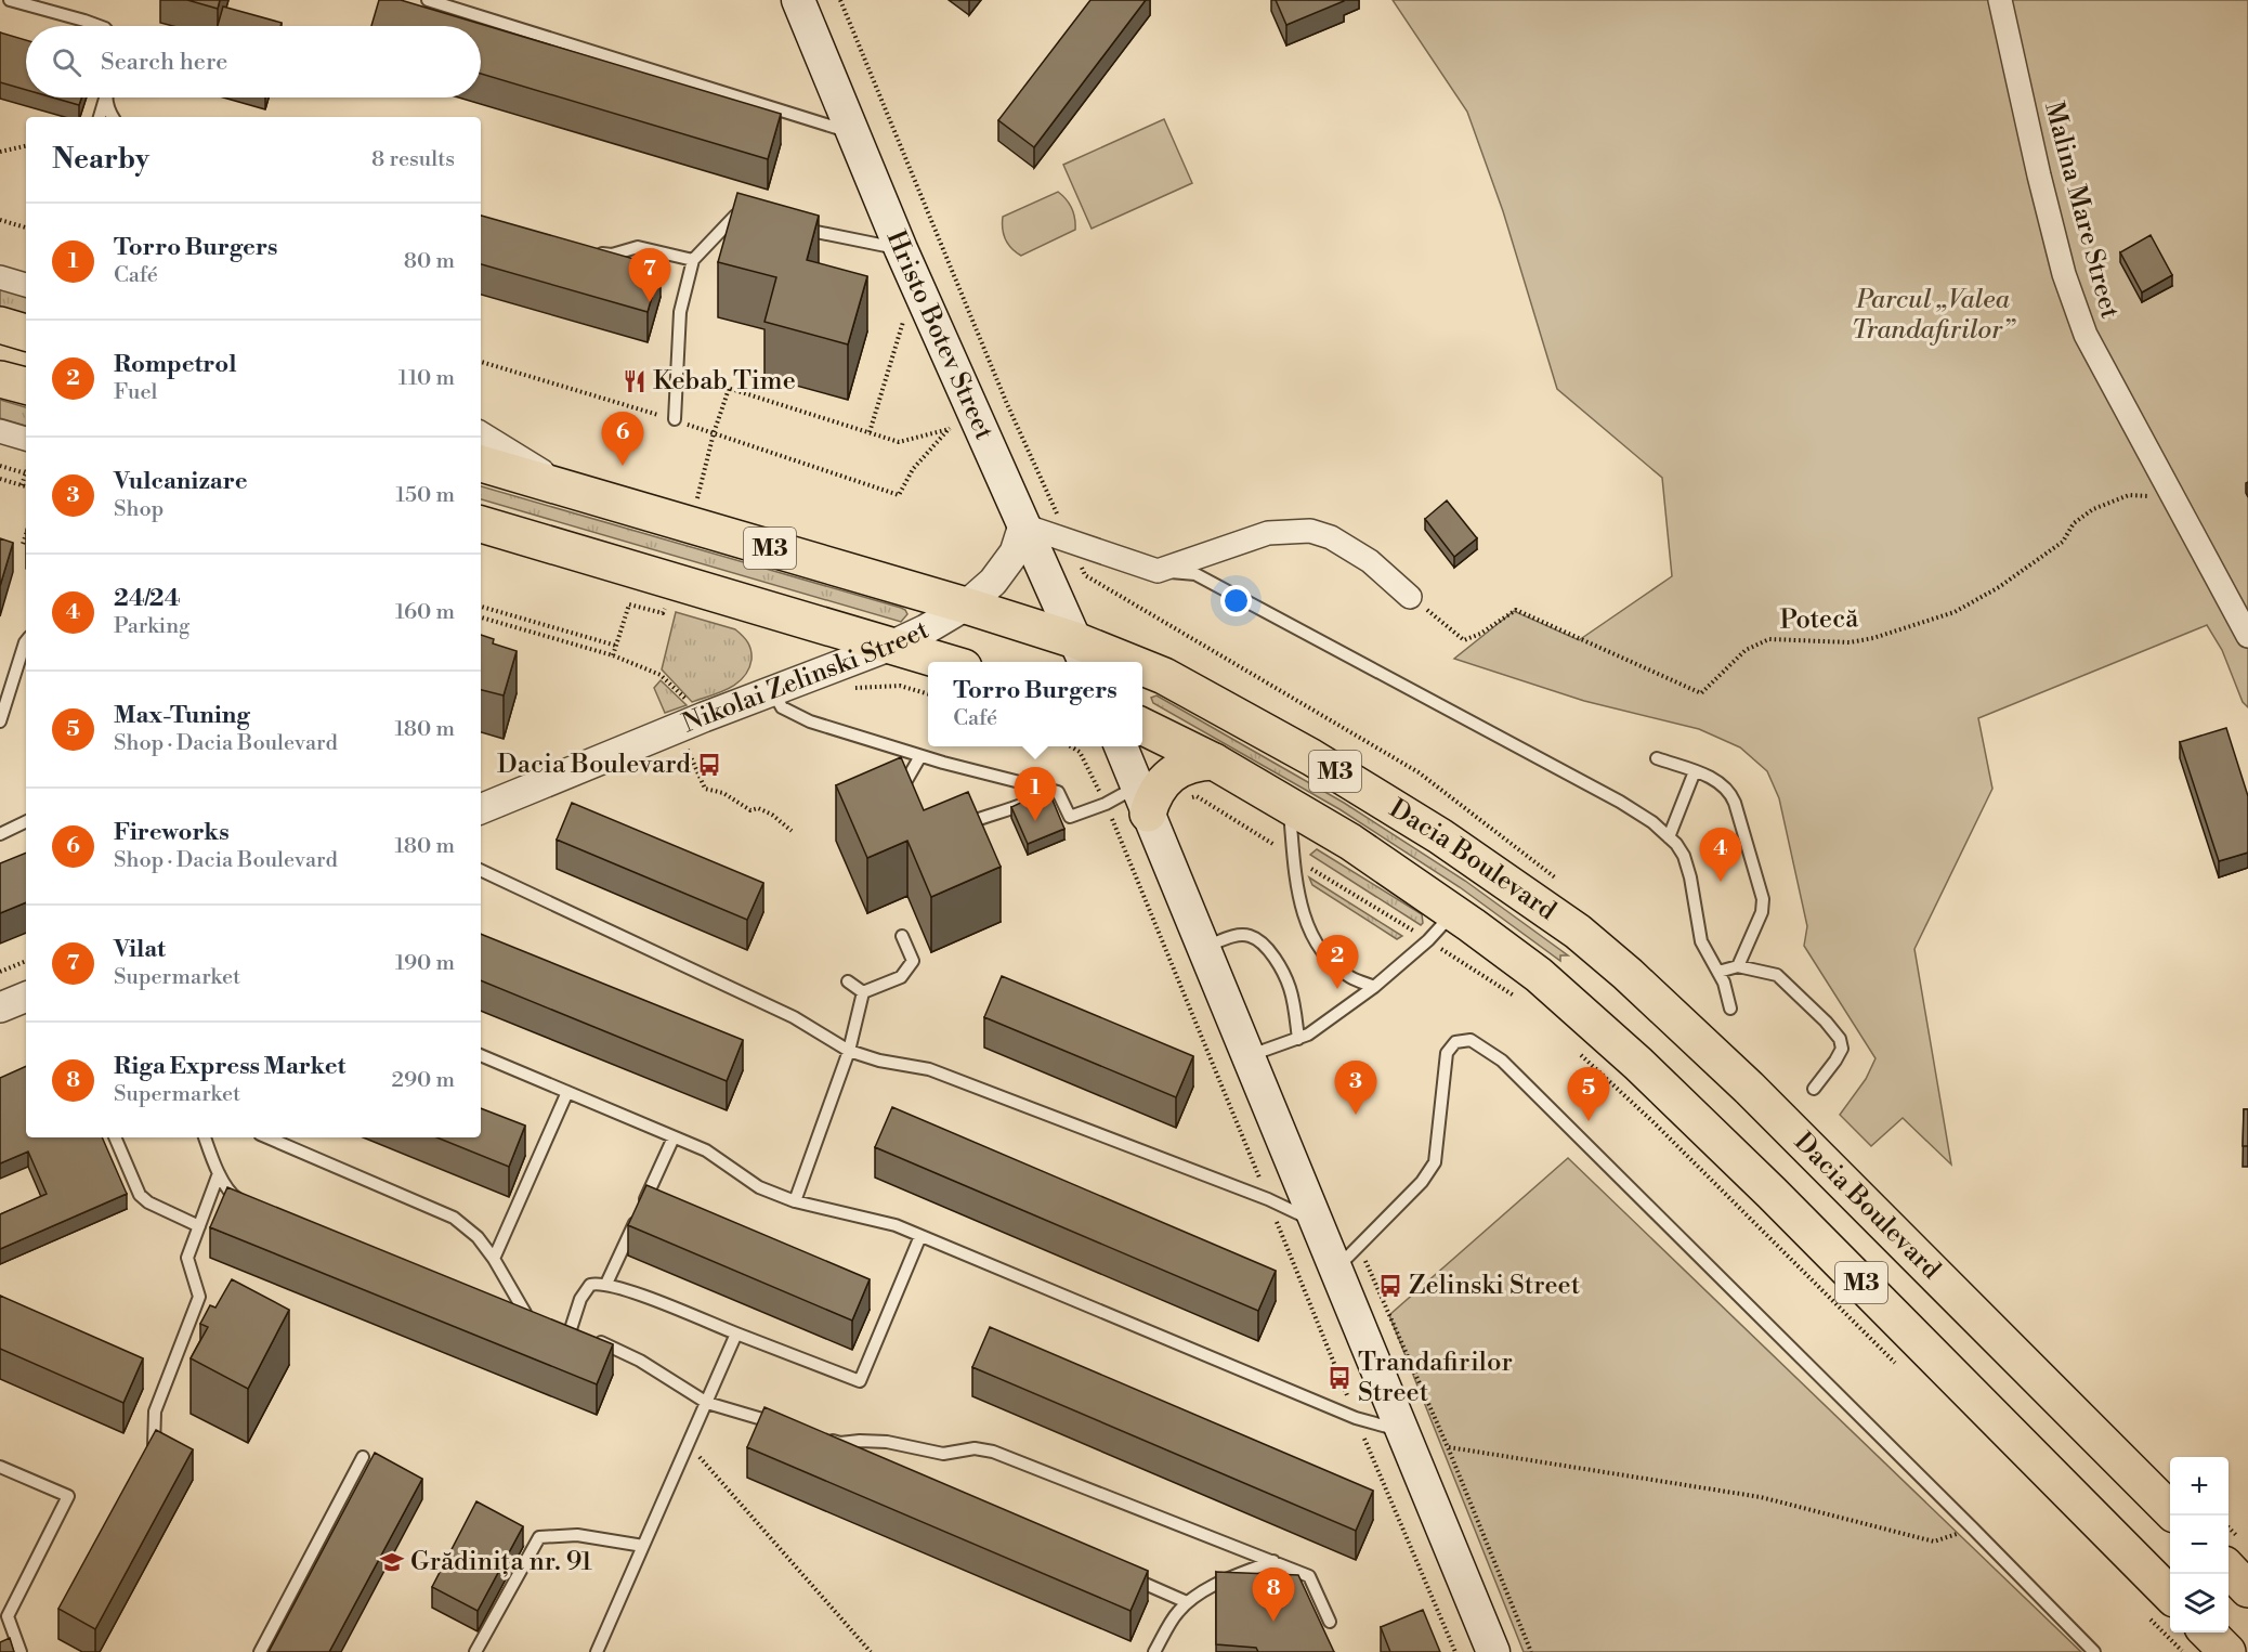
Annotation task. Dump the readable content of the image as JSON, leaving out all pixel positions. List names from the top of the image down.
{
  "streets": {
    "highway": ["M3", "Dacia Boulevard"],
    "main road": ["Hristo Botev Street"],
    "street": ["Malina Mare Street", "Nikolai Zelinski Street"],
    "path": ["Potecă"]
  },
  "crossings": [
    ["Malina Mare Street", "Potecă"],
    ["Hristo Botev Street", "Nikolai Zelinski Street"],
    ["Hristo Botev Street", "Dacia Boulevard"],
    ["M3", "Nikolai Zelinski Street"],
    ["Nikolai Zelinski Street", "Dacia Boulevard"]
  ],
  "parks": ["Parcul „Valea Trandafirilor”"],
  "places": {
    "restaurant": ["Kebab Time"],
    "bus stop": ["Dacia Boulevard", "Zelinski Street", "Trandafirilor Street"],
    "school or university": ["Grădinița nr. 91"]
  },
  "page": {
    "search": "Search here",
    "heading": ["Nearby", "8 results"],
    "list": [
      {
        "mark": "1",
        "name": "Torro Burgers",
        "note": "Café",
        "value": "80 m"
      },
      {
        "mark": "2",
        "name": "Rompetrol",
        "note": "Fuel",
        "value": "110 m"
      },
      {
        "mark": "3",
        "name": "Vulcanizare",
        "note": "Shop",
        "value": "150 m"
      },
      {
        "mark": "4",
        "name": "24/24",
        "note": "Parking",
        "value": "160 m"
      },
      {
        "mark": "5",
        "name": "Max-Tuning",
        "note": "Shop · Dacia Boulevard",
        "value": "180 m"
      },
      {
        "mark": "6",
        "name": "Fireworks",
        "note": "Shop · Dacia Boulevard",
        "value": "180 m"
      },
      {
        "mark": "7",
        "name": "Vilat",
        "note": "Supermarket",
        "value": "190 m"
      },
      {
        "mark": "8",
        "name": "Riga Express Market",
        "note": "Supermarket",
        "value": "290 m"
      }
    ],
    "pins": [
      "7",
      "6",
      "1",
      "4",
      "2",
      "3",
      "5",
      "8"
    ],
    "popup": ["Torro Burgers", "Café"],
    "map_buttons": ["+", "−"]
  }
}
